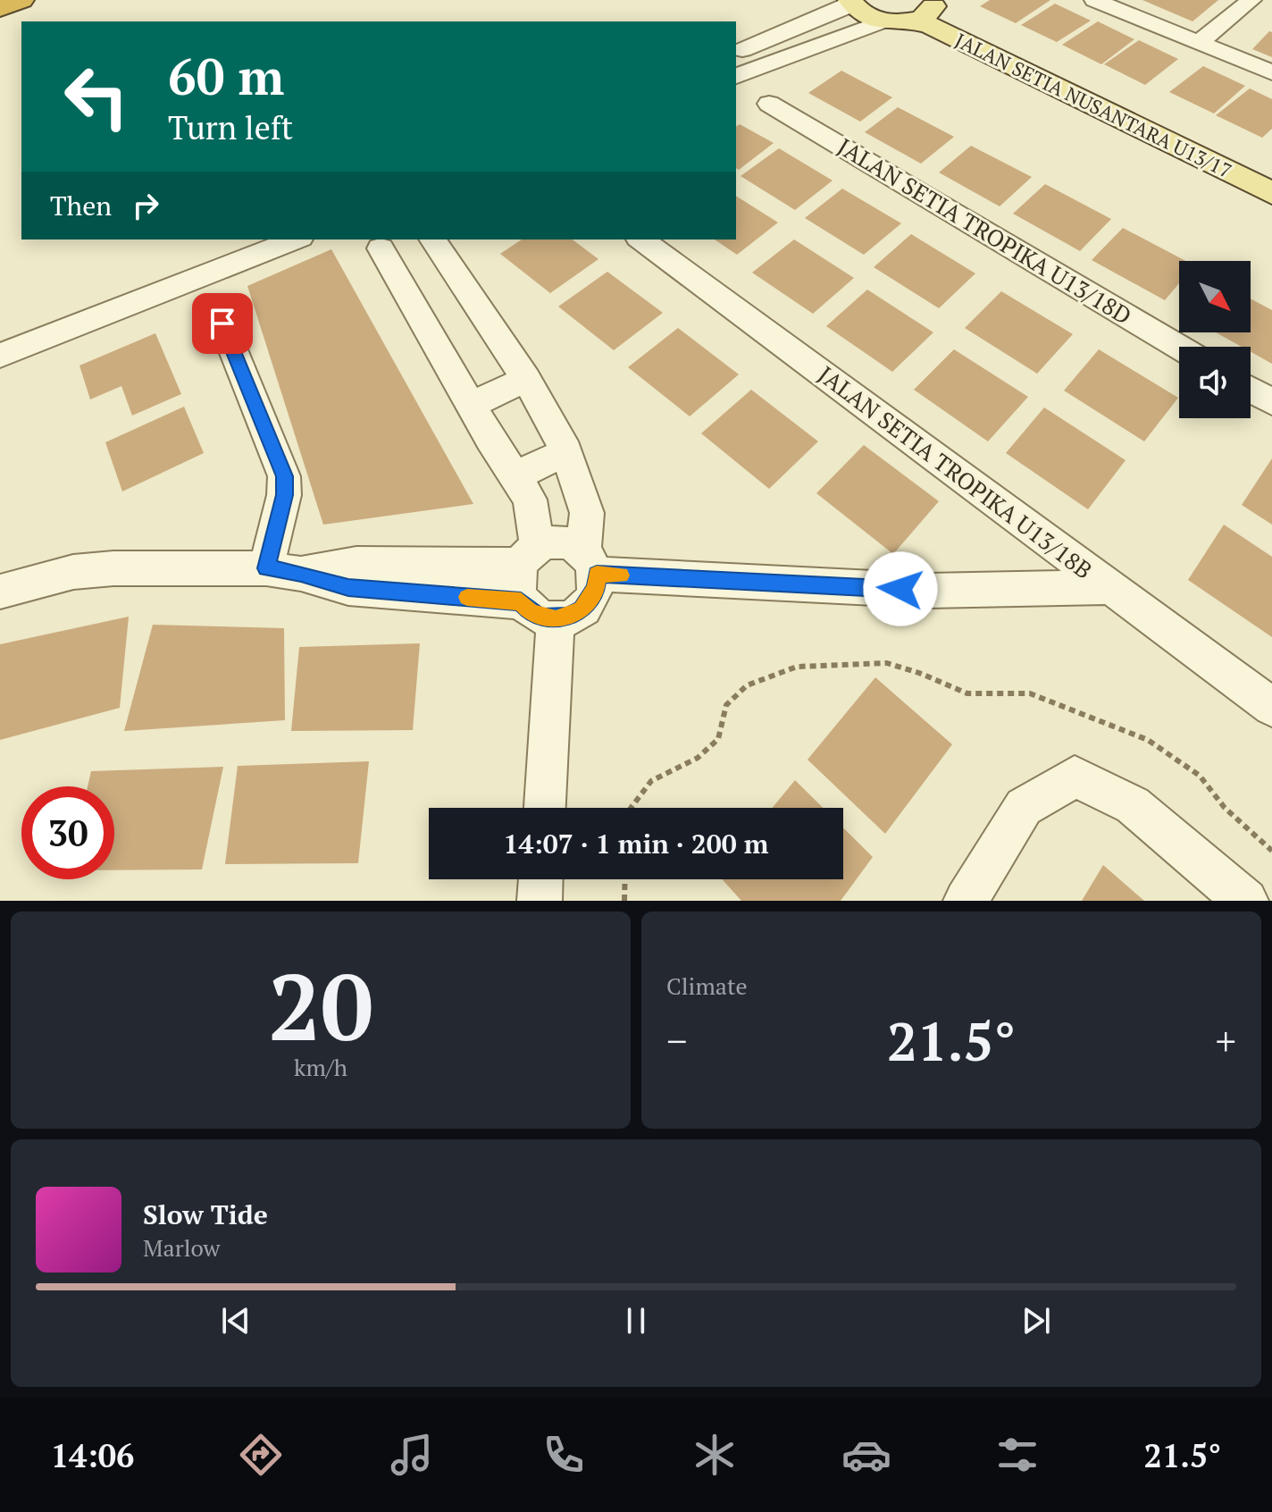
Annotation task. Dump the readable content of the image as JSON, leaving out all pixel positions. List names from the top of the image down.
{
  "streets": {
    "main road": ["JALAN SETIA NUSANTARA U13/17"],
    "street": ["JALAN SETIA TROPIKA U13/18D", "JALAN SETIA TROPIKA U13/18B"]
  },
  "north": "bottom right",
  "page": {
    "turn": ["60 m", "Turn left"],
    "then": "Then",
    "limit": "30",
    "trip": "14:07 · 1 min · 200 m",
    "tile": [
      ["20", "km/h"],
      "Climate"
    ],
    "heat": ["−", "21.5°", "+"],
    "song": ["Slow Tide", "Marlow"],
    "tabs": ["14:06", "21.5°"]
  }
}
